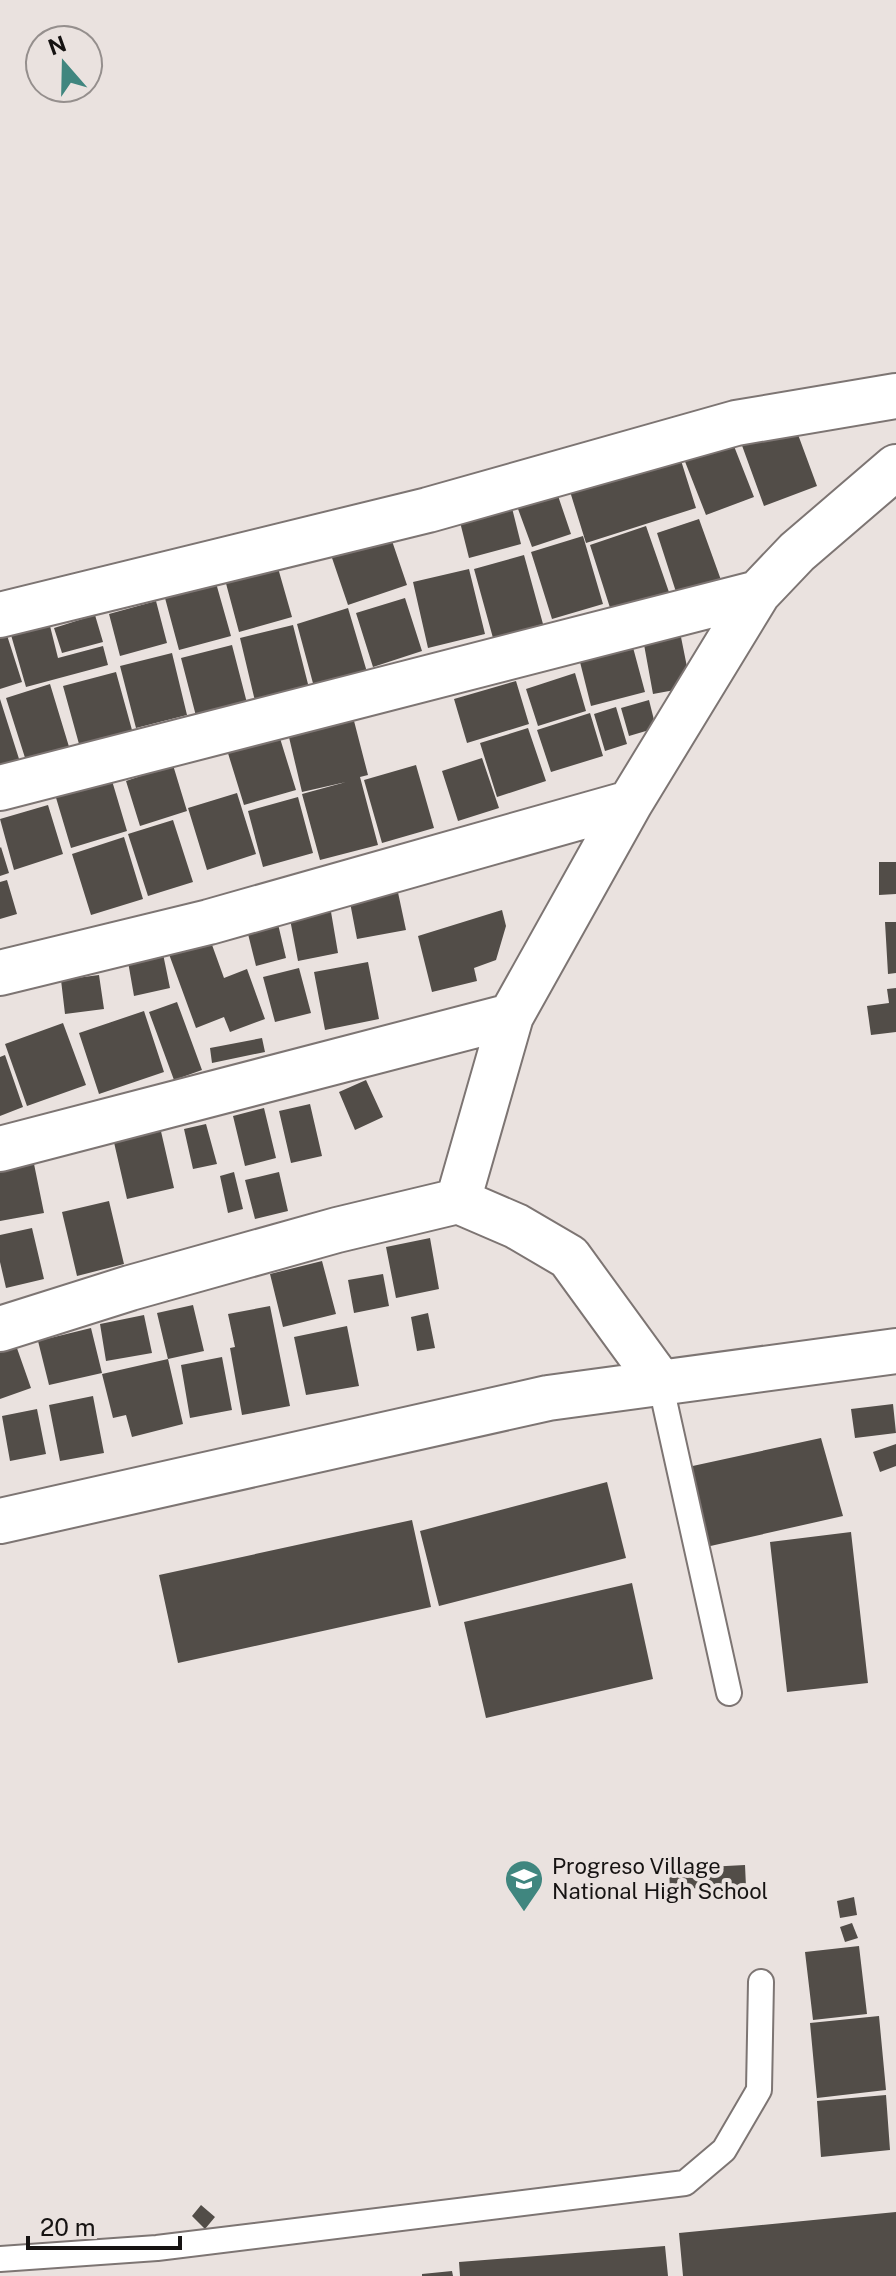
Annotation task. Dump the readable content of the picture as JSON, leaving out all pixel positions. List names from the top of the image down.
{
  "places": {
    "school or university": ["Progreso Village National High School"]
  },
  "scale_bar": "20 m",
  "north": "top"
}
